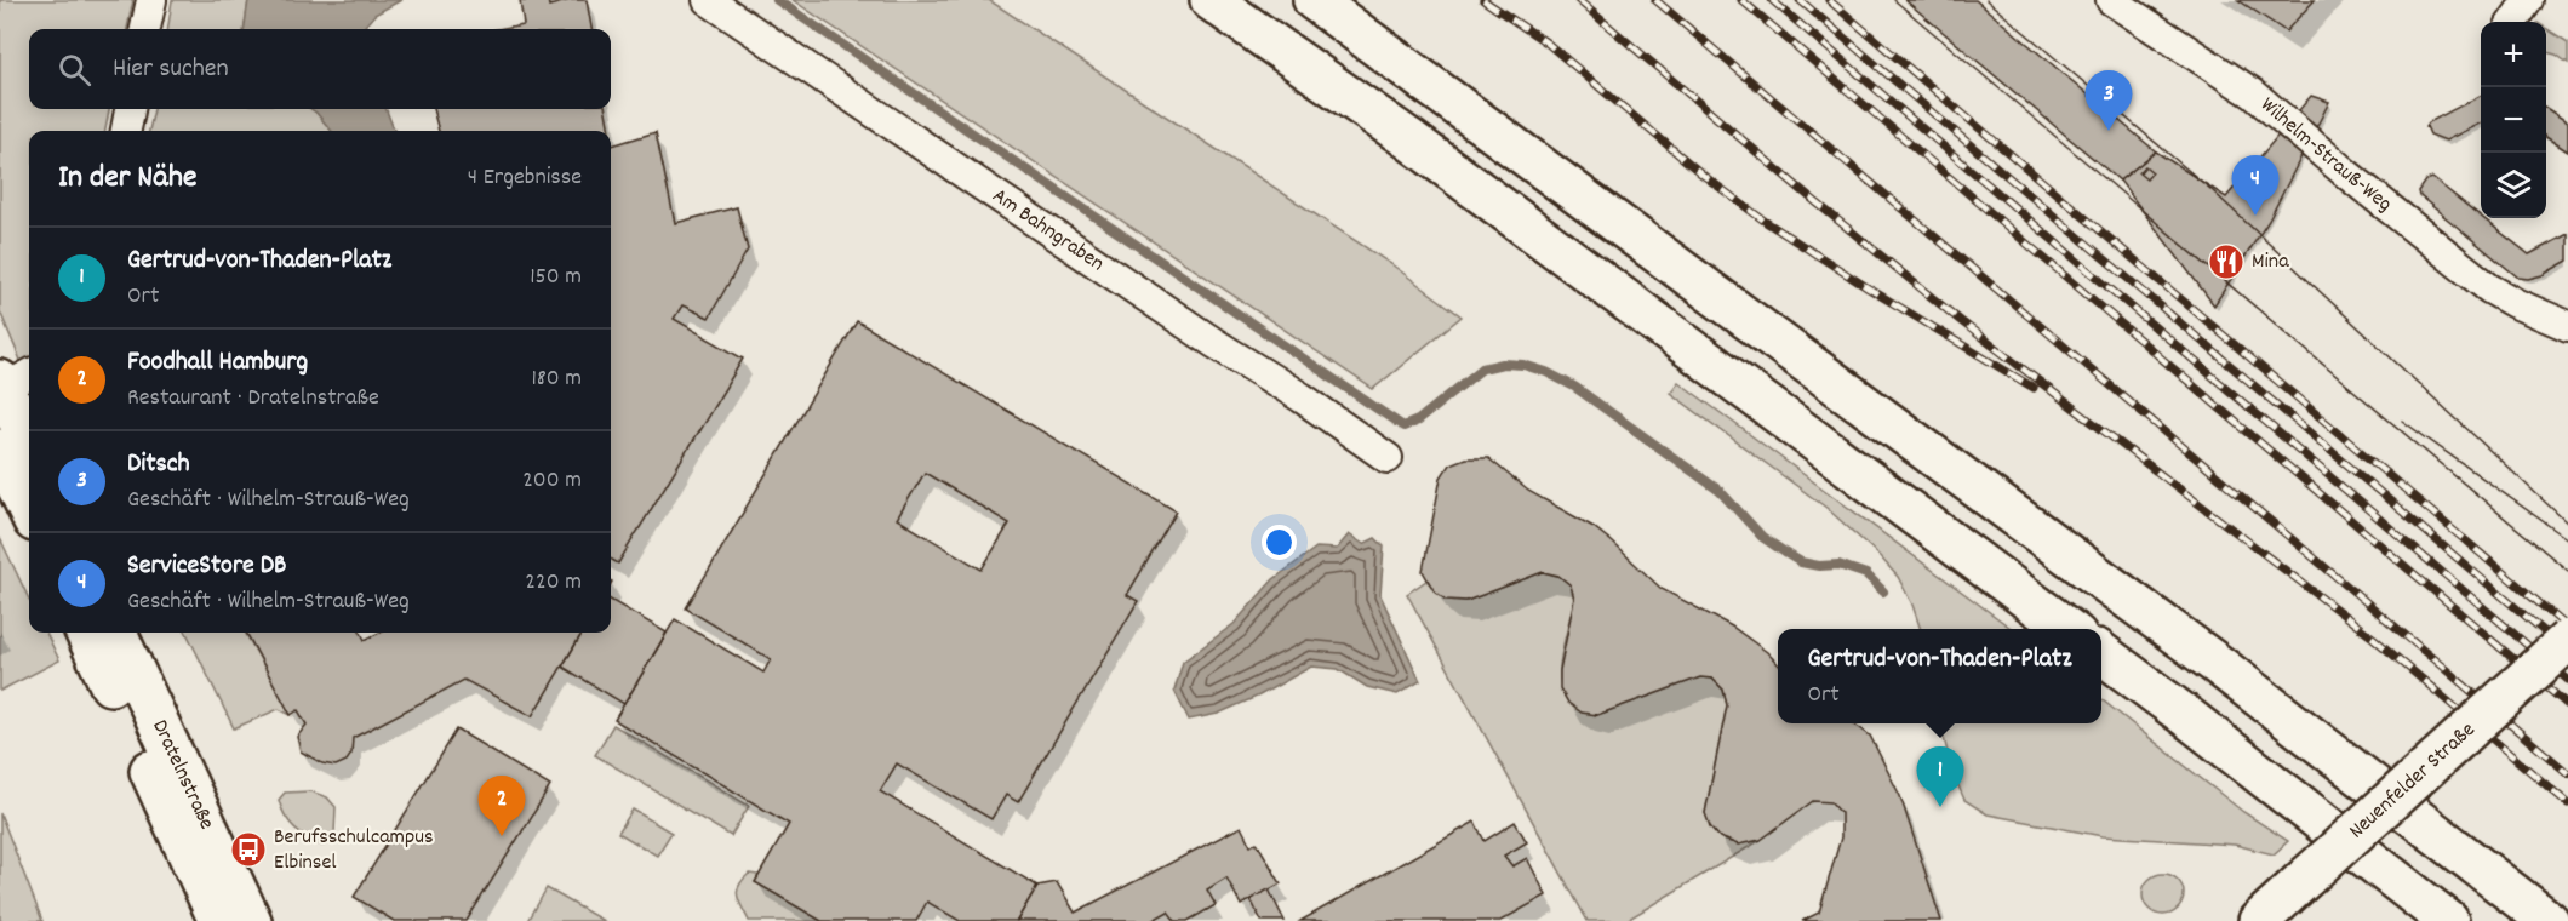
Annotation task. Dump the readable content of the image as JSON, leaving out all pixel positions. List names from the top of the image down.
{
  "streets": {
    "main road": ["Dratelnstraße", "Neuenfelder Straße"],
    "street": ["Wilhelm-Strauß-Weg", "Am Bahngraben"]
  },
  "places": {
    "restaurant": ["Mina"],
    "bus stop": ["Berufsschulcampus Elbinsel"]
  },
  "page": {
    "map_buttons": ["+", "−"],
    "search": "Hier suchen",
    "pins": [
      "3",
      "4",
      "1",
      "2"
    ],
    "heading": ["In der Nähe", "4 Ergebnisse"],
    "list": [
      {
        "mark": "1",
        "name": "Gertrud-von-Thaden-Platz",
        "note": "Ort",
        "value": "150 m"
      },
      {
        "mark": "2",
        "name": "Foodhall Hamburg",
        "note": "Restaurant · Dratelnstraße",
        "value": "180 m"
      },
      {
        "mark": "3",
        "name": "Ditsch",
        "note": "Geschäft · Wilhelm-Strauß-Weg",
        "value": "200 m"
      },
      {
        "mark": "4",
        "name": "ServiceStore DB",
        "note": "Geschäft · Wilhelm-Strauß-Weg",
        "value": "220 m"
      }
    ],
    "popup": ["Gertrud-von-Thaden-Platz", "Ort"]
  }
}
